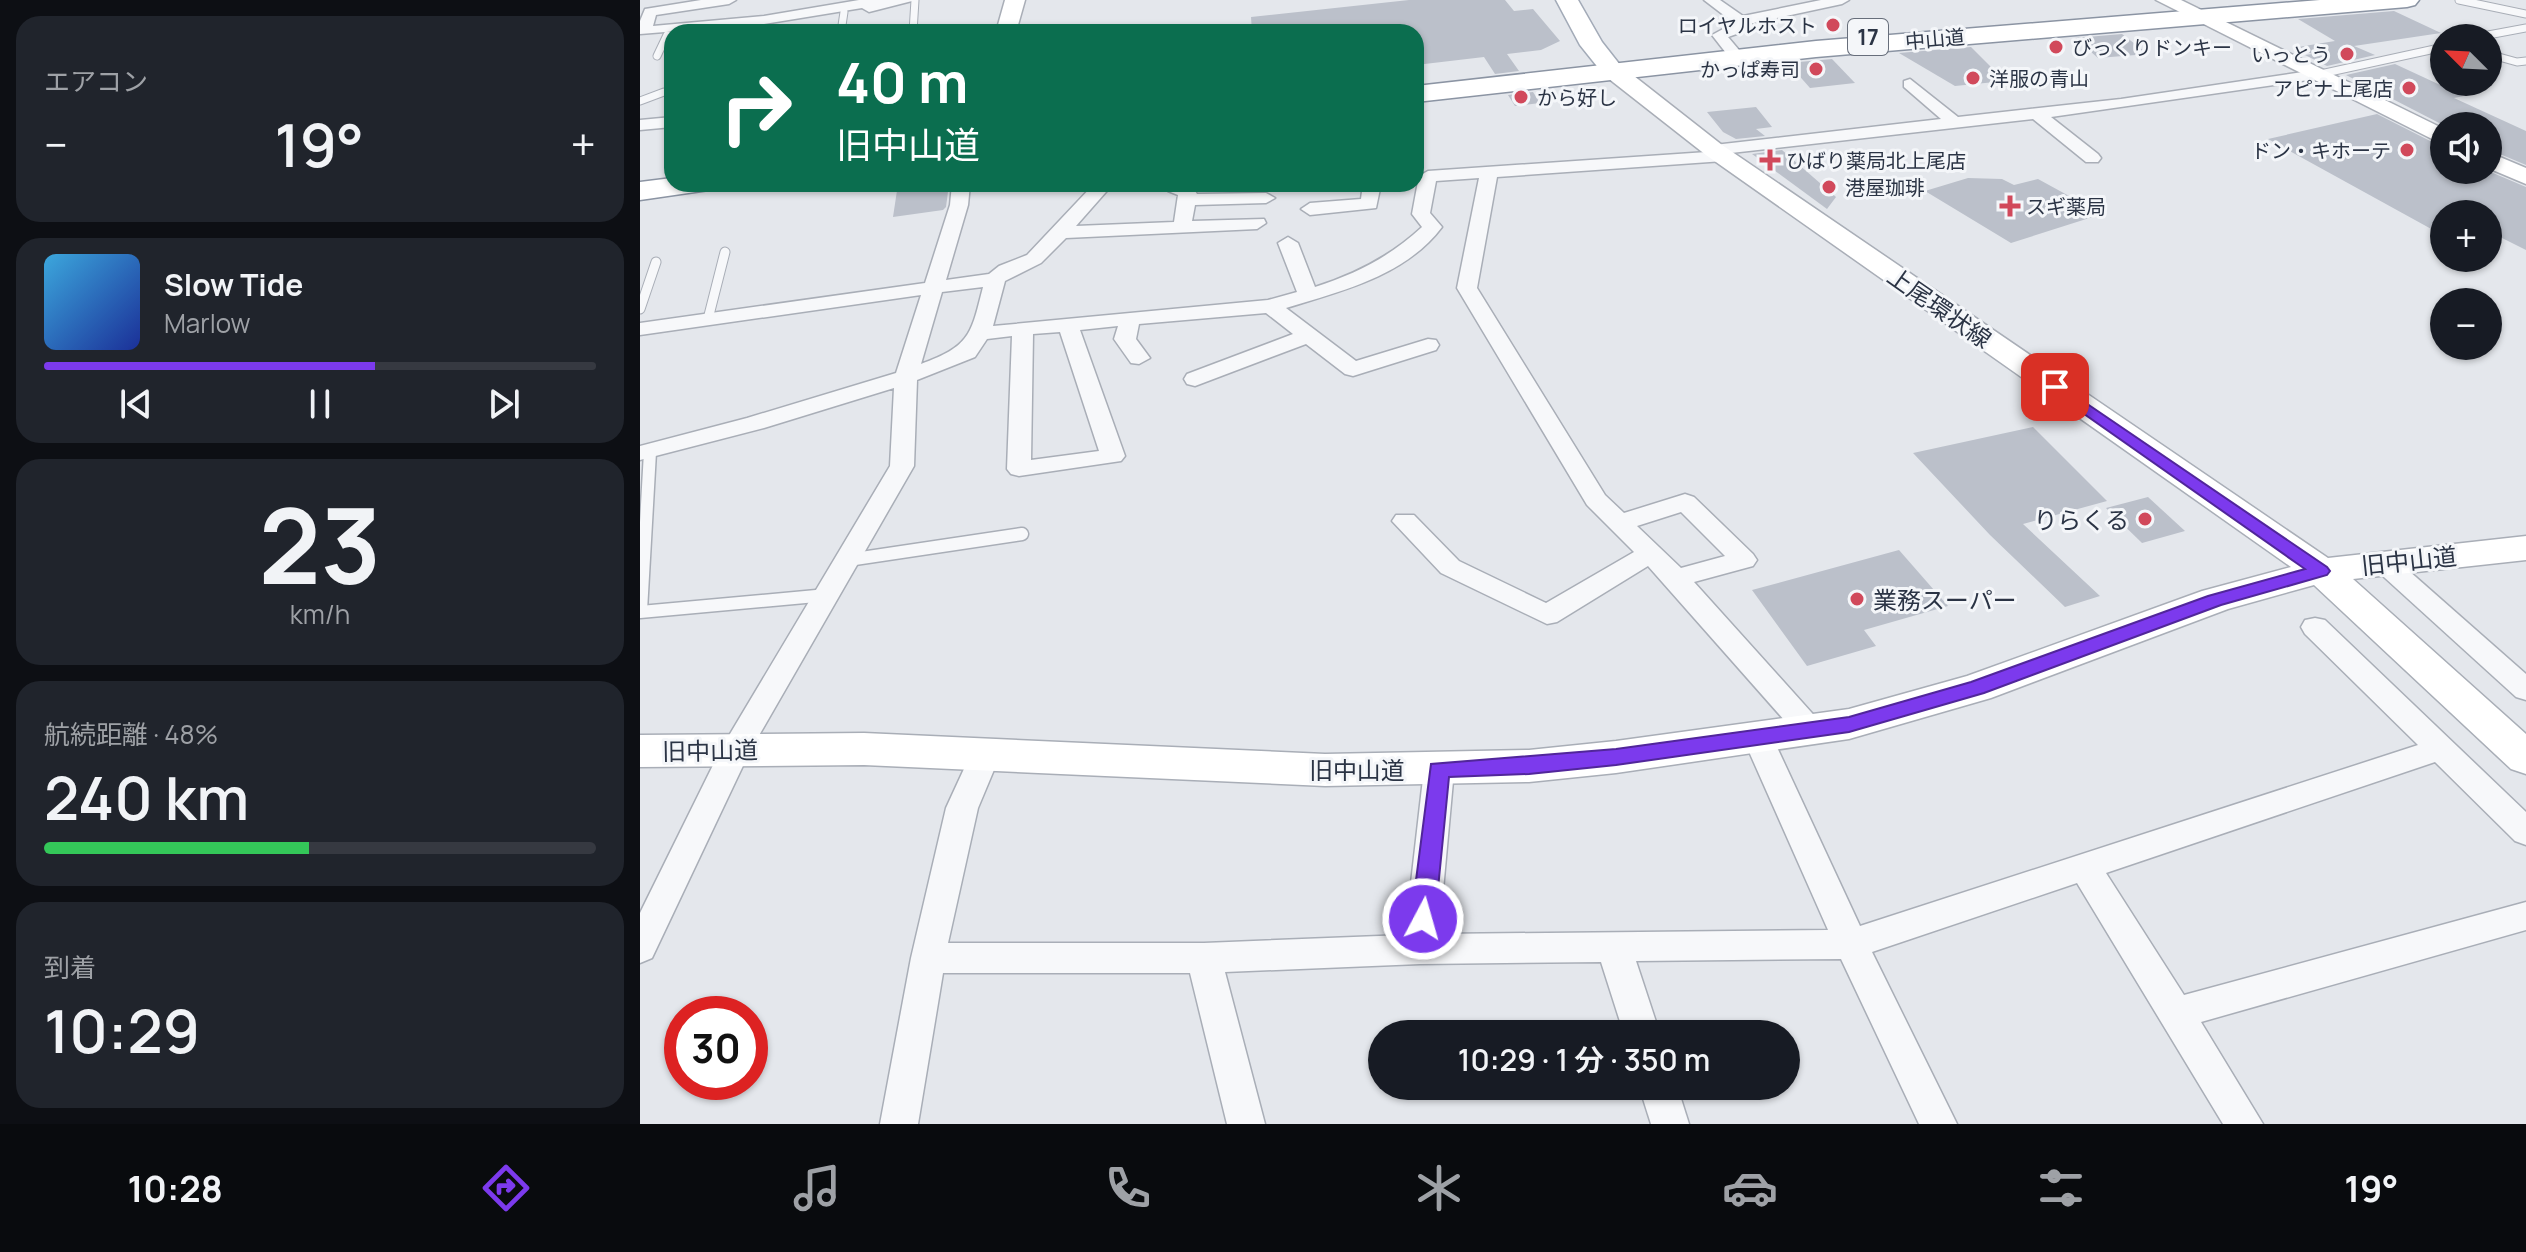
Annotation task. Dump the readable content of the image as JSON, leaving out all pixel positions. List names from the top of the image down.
{
  "streets": {
    "highway": ["17", "中山道"],
    "main road": ["上尾環状線", "旧中山道"]
  },
  "crossings": [
    ["中山道", "上尾環状線"],
    ["上尾環状線", "旧中山道"]
  ],
  "places": {
    "other": [
      "ロイヤルホスト",
      "びっくりドンキー",
      "いっとう",
      "かっぱ寿司",
      "洋服の青山",
      "アピナ上尾店",
      "から好し",
      "ドン・キホーテ",
      "港屋珈琲",
      "りらくる",
      "業務スーパー"
    ],
    "health": ["ひばり薬局北上尾店", "スギ薬局"]
  },
  "north": "top left",
  "page": {
    "tile": [
      "エアコン",
      ["23", "km/h"],
      ["航続距離 · 48%", "240 km"],
      ["到着", "10:29"]
    ],
    "map_buttons": ["+", "−"],
    "turn": ["40 m", "旧中山道"],
    "heat": ["−", "19°", "+"],
    "song": ["Slow Tide", "Marlow"],
    "limit": "30",
    "trip": "10:29 · 1 分 · 350 m",
    "tabs": ["10:28", "19°"]
  }
}
